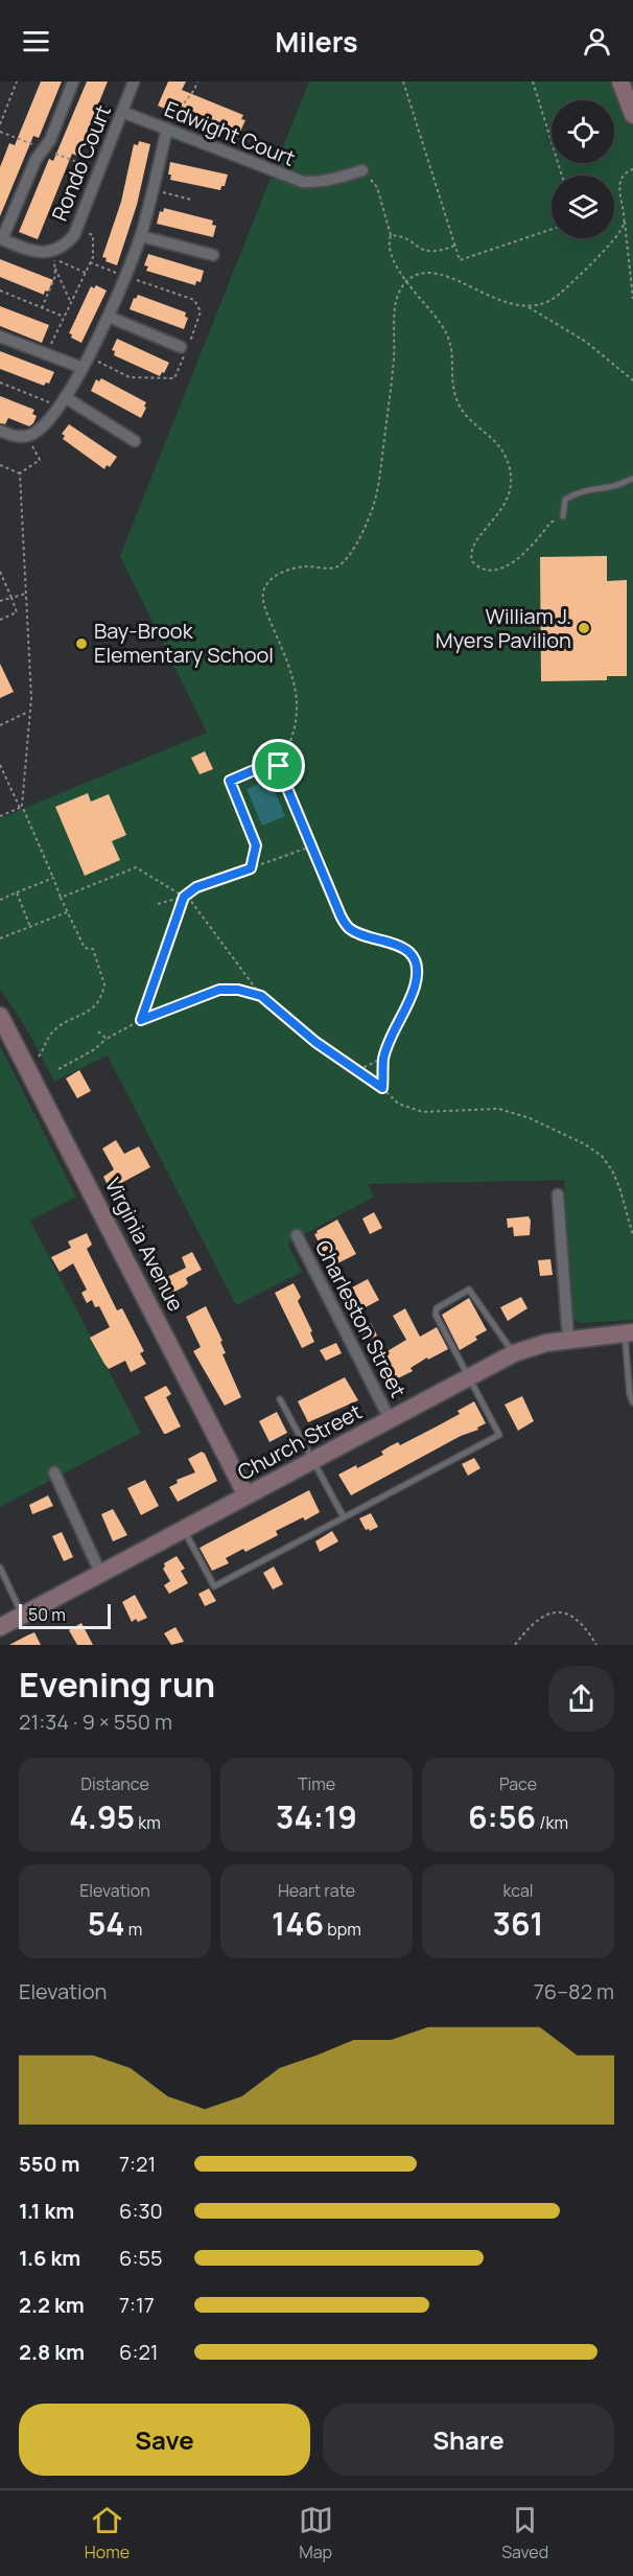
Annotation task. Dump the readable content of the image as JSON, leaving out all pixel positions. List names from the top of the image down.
{
  "streets": {
    "main road": ["Virginia Avenue", "Church Street"],
    "street": ["Edwight Court", "Rondo Court", "Charleston Street"]
  },
  "crossings": [
    ["Edwight Court", "Rondo Court"],
    ["Virginia Avenue", "Church Street"],
    ["Charleston Street", "Church Street"]
  ],
  "places": ["William J. Myers Pavilion", "Bay-Brook Elementary School"],
  "scale_bar": "50 m",
  "page": {
    "header": "Milers",
    "scale": "50 m",
    "heading": ["Evening run", "21:34 · 9 × 550 m"],
    "stats": [
      ["Distance", "4.95 km"],
      ["Time", "34:19"],
      ["Pace", "6:56 /km"],
      ["Elevation", "54 m"],
      ["Heart rate", "146 bpm"],
      ["kcal", "361"]
    ],
    "chart": ["Elevation", "76–82 m"],
    "list": [
      {
        "name": "550 m",
        "note": "7:21"
      },
      {
        "name": "1.1 km",
        "note": "6:30"
      },
      {
        "name": "1.6 km",
        "note": "6:55"
      },
      {
        "name": "2.2 km",
        "note": "7:17"
      },
      {
        "name": "2.8 km",
        "note": "6:21"
      }
    ],
    "buttons": ["Save", "Share"],
    "tabs": ["Home", "Map", "Saved"]
  }
}
